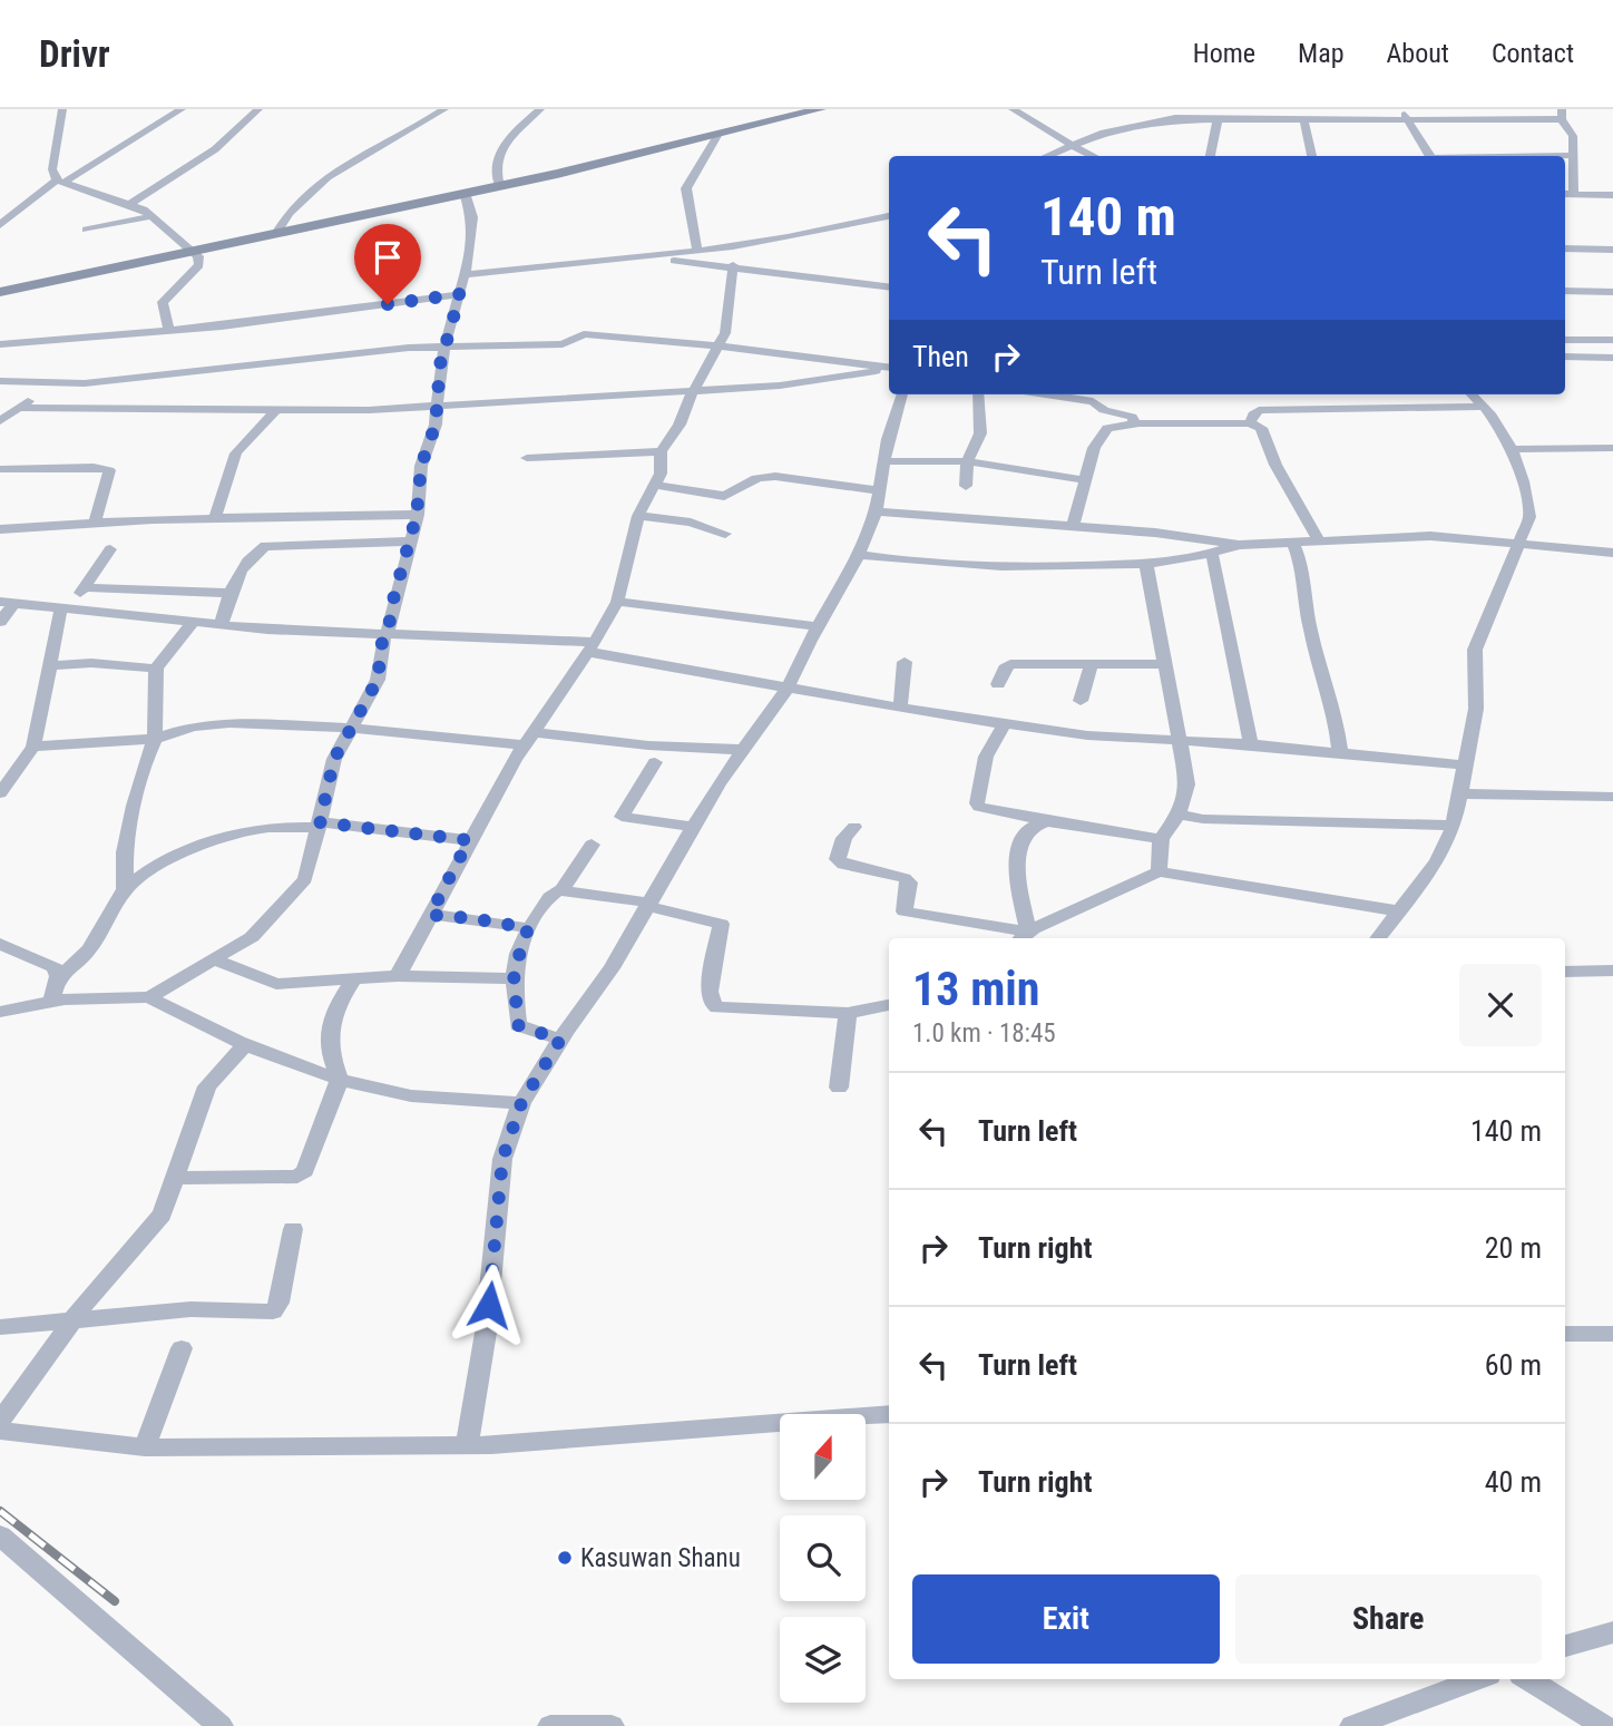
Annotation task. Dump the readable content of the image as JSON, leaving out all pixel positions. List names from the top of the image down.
{
  "places": ["Kasuwan Shanu"],
  "north": "top",
  "page": {
    "header": "Drivr",
    "nav": [
      "Home",
      "Map",
      "About",
      "Contact"
    ],
    "turn": ["140 m", "Turn left"],
    "then": "Then",
    "heading": ["13 min", "1.0 km · 18:45"],
    "list": [
      {
        "name": "Turn left",
        "value": "140 m"
      },
      {
        "name": "Turn right",
        "value": "20 m"
      },
      {
        "name": "Turn left",
        "value": "60 m"
      },
      {
        "name": "Turn right",
        "value": "40 m"
      }
    ],
    "buttons": ["Exit", "Share"]
  }
}
